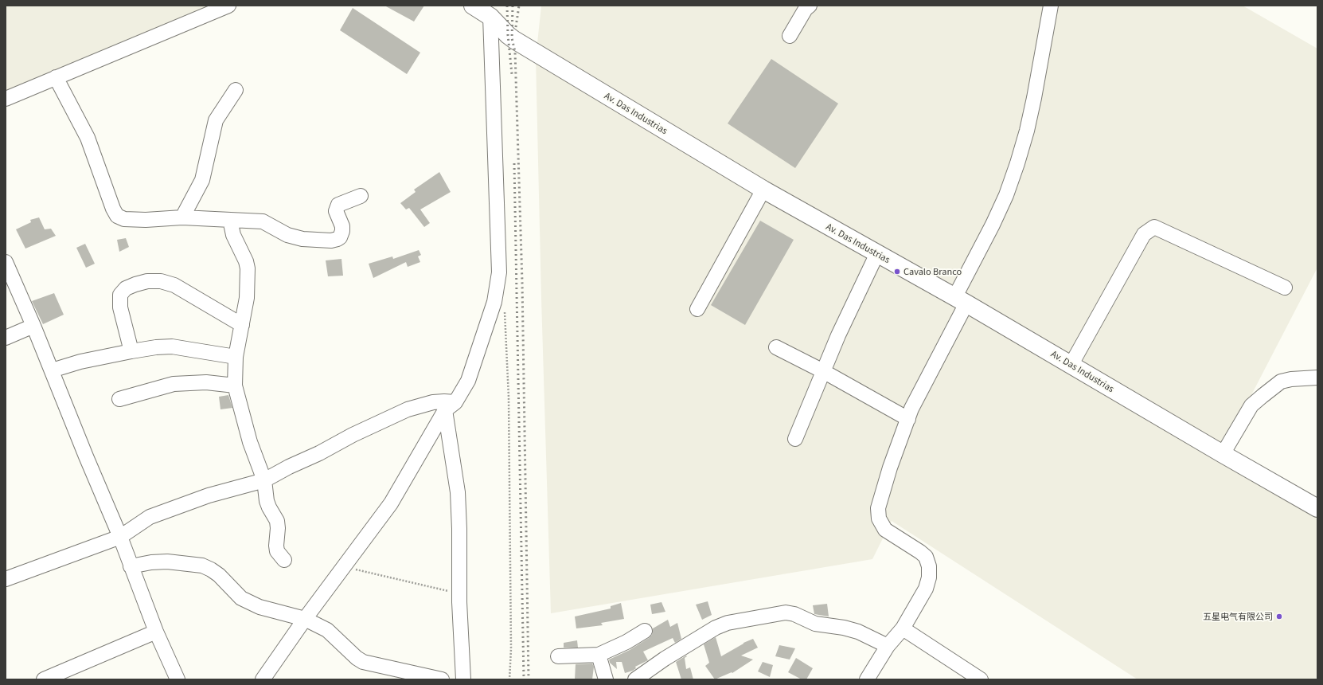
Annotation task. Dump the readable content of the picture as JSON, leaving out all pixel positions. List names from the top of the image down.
{
  "streets": {
    "main road": ["Av. Das Industrias"]
  },
  "places": ["Cavalo Branco", "五星电气有限公司"]
}
